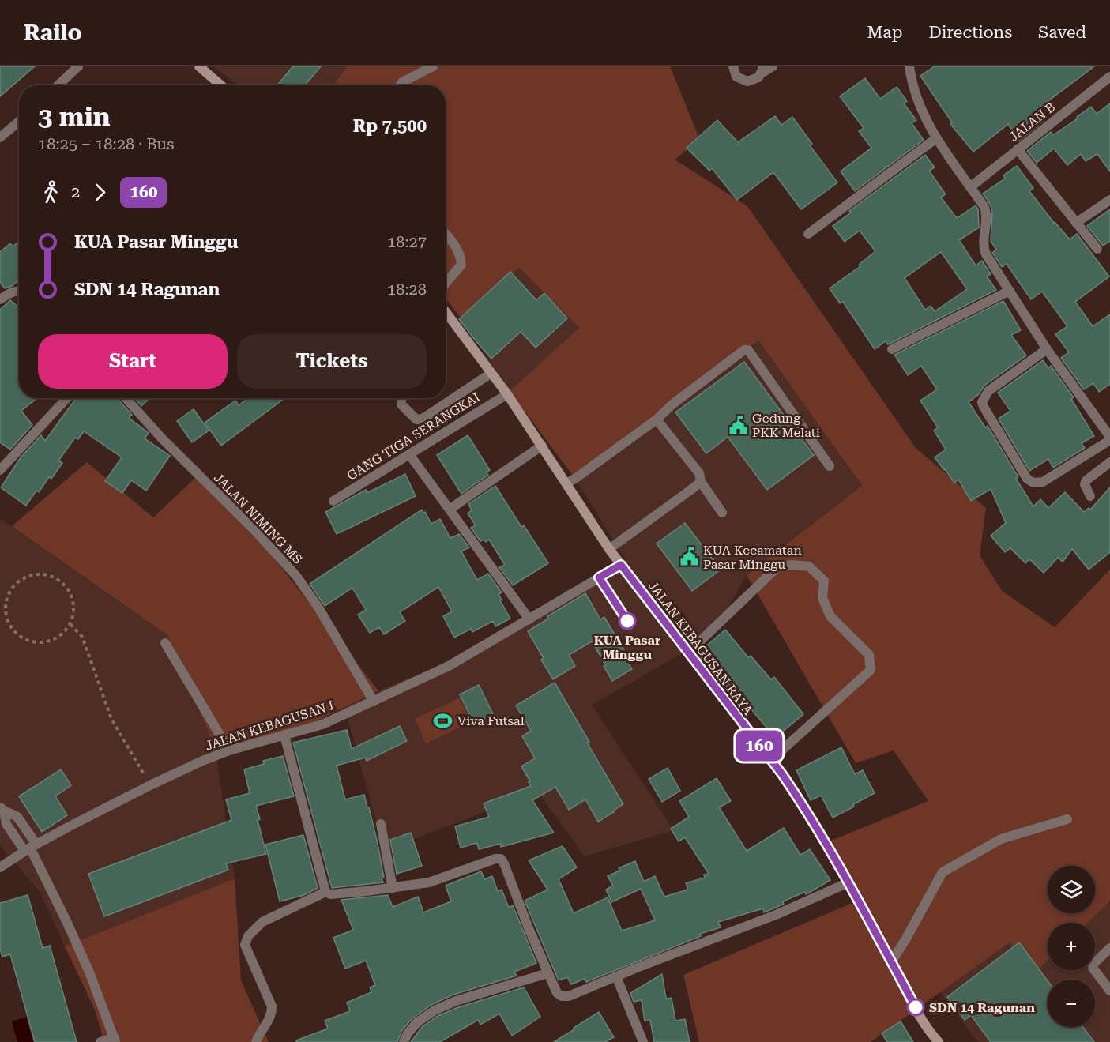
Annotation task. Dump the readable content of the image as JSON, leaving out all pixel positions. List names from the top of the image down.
{
  "streets": {
    "main road": ["JALAN KEBAGUSAN RAYA"],
    "street": [
      "JALAN B",
      "GANG TIGA SERANGKAI",
      "JALAN NIMING MS",
      "JALAN KEBAGUSAN I"
    ]
  },
  "crossings": [
    ["GANG TIGA SERANGKAI", "JALAN KEBAGUSAN RAYA"],
    ["JALAN NIMING MS", "JALAN KEBAGUSAN I"],
    ["JALAN KEBAGUSAN RAYA", "JALAN KEBAGUSAN I"]
  ],
  "places": {
    "public building": ["Gedung PKK Melati", "KUA Kecamatan Pasar Minggu"],
    "other": ["KUA Pasar Minggu", "SDN 14 Ragunan"],
    "sports": ["Viva Futsal"]
  },
  "lines": ["bus line 160"],
  "page": {
    "header": "Railo",
    "nav": ["Map", "Directions", "Saved"],
    "on_map": "160",
    "heading": ["3 min", "18:25 – 18:28 · Bus", "Rp 7,500"],
    "legs": ["2", "160"],
    "list": [
      {
        "name": "KUA Pasar Minggu",
        "value": "18:27"
      },
      {
        "name": "SDN 14 Ragunan",
        "value": "18:28"
      }
    ],
    "buttons": ["Start", "Tickets"],
    "map_buttons": ["+", "−"]
  }
}
